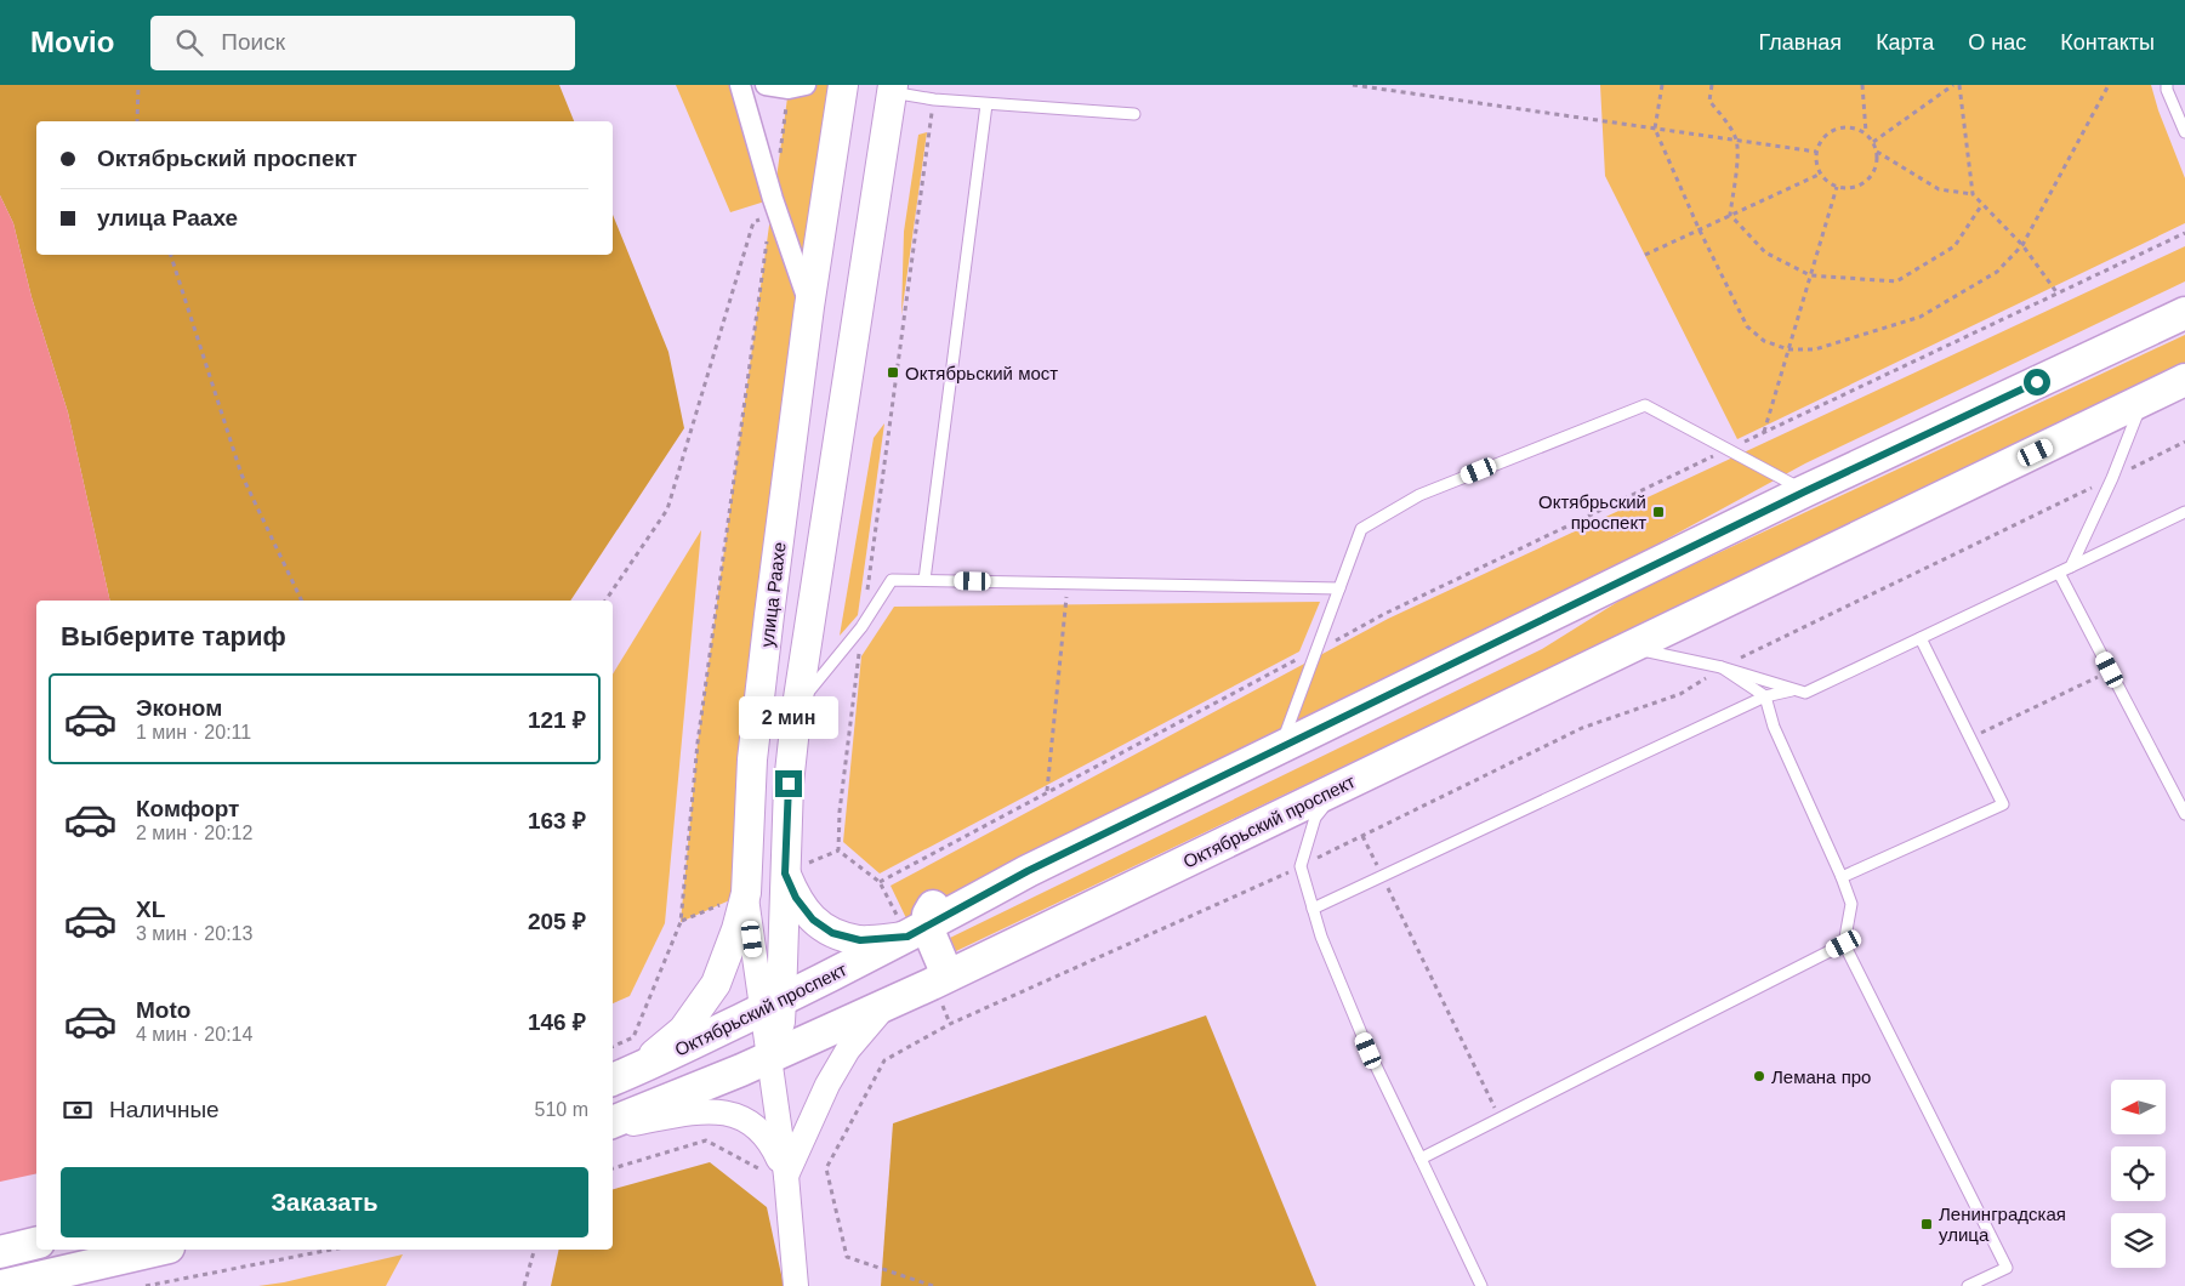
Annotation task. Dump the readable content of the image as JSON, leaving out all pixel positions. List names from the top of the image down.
{
  "streets": {
    "main road": ["улица Раахе", "Октябрьский проспект"]
  },
  "crossings": [
    ["улица Раахе", "Октябрьский проспект"]
  ],
  "places": {
    "transit": ["Октябрьский мост", "Октябрьский проспект", "Ленинградская улица"],
    "other": ["Лемана про"]
  },
  "north": "left",
  "page": {
    "header": "Movio",
    "search": "Поиск",
    "nav": [
      "Главная",
      "Карта",
      "О нас",
      "Контакты"
    ],
    "banner": ["Октябрьский проспект", "улица Раахе"],
    "heading": "Выберите тариф",
    "list": [
      {
        "name": "Эконом",
        "note": "1 мин · 20:11",
        "value": "121 ₽"
      },
      {
        "name": "Комфорт",
        "note": "2 мин · 20:12",
        "value": "163 ₽"
      },
      {
        "name": "XL",
        "note": "3 мин · 20:13",
        "value": "205 ₽"
      },
      {
        "name": "Moto",
        "note": "4 мин · 20:14",
        "value": "146 ₽"
      }
    ],
    "bubble": "2 мин",
    "pay": ["Наличные", "510 m"],
    "buttons": "Заказать"
  }
}
